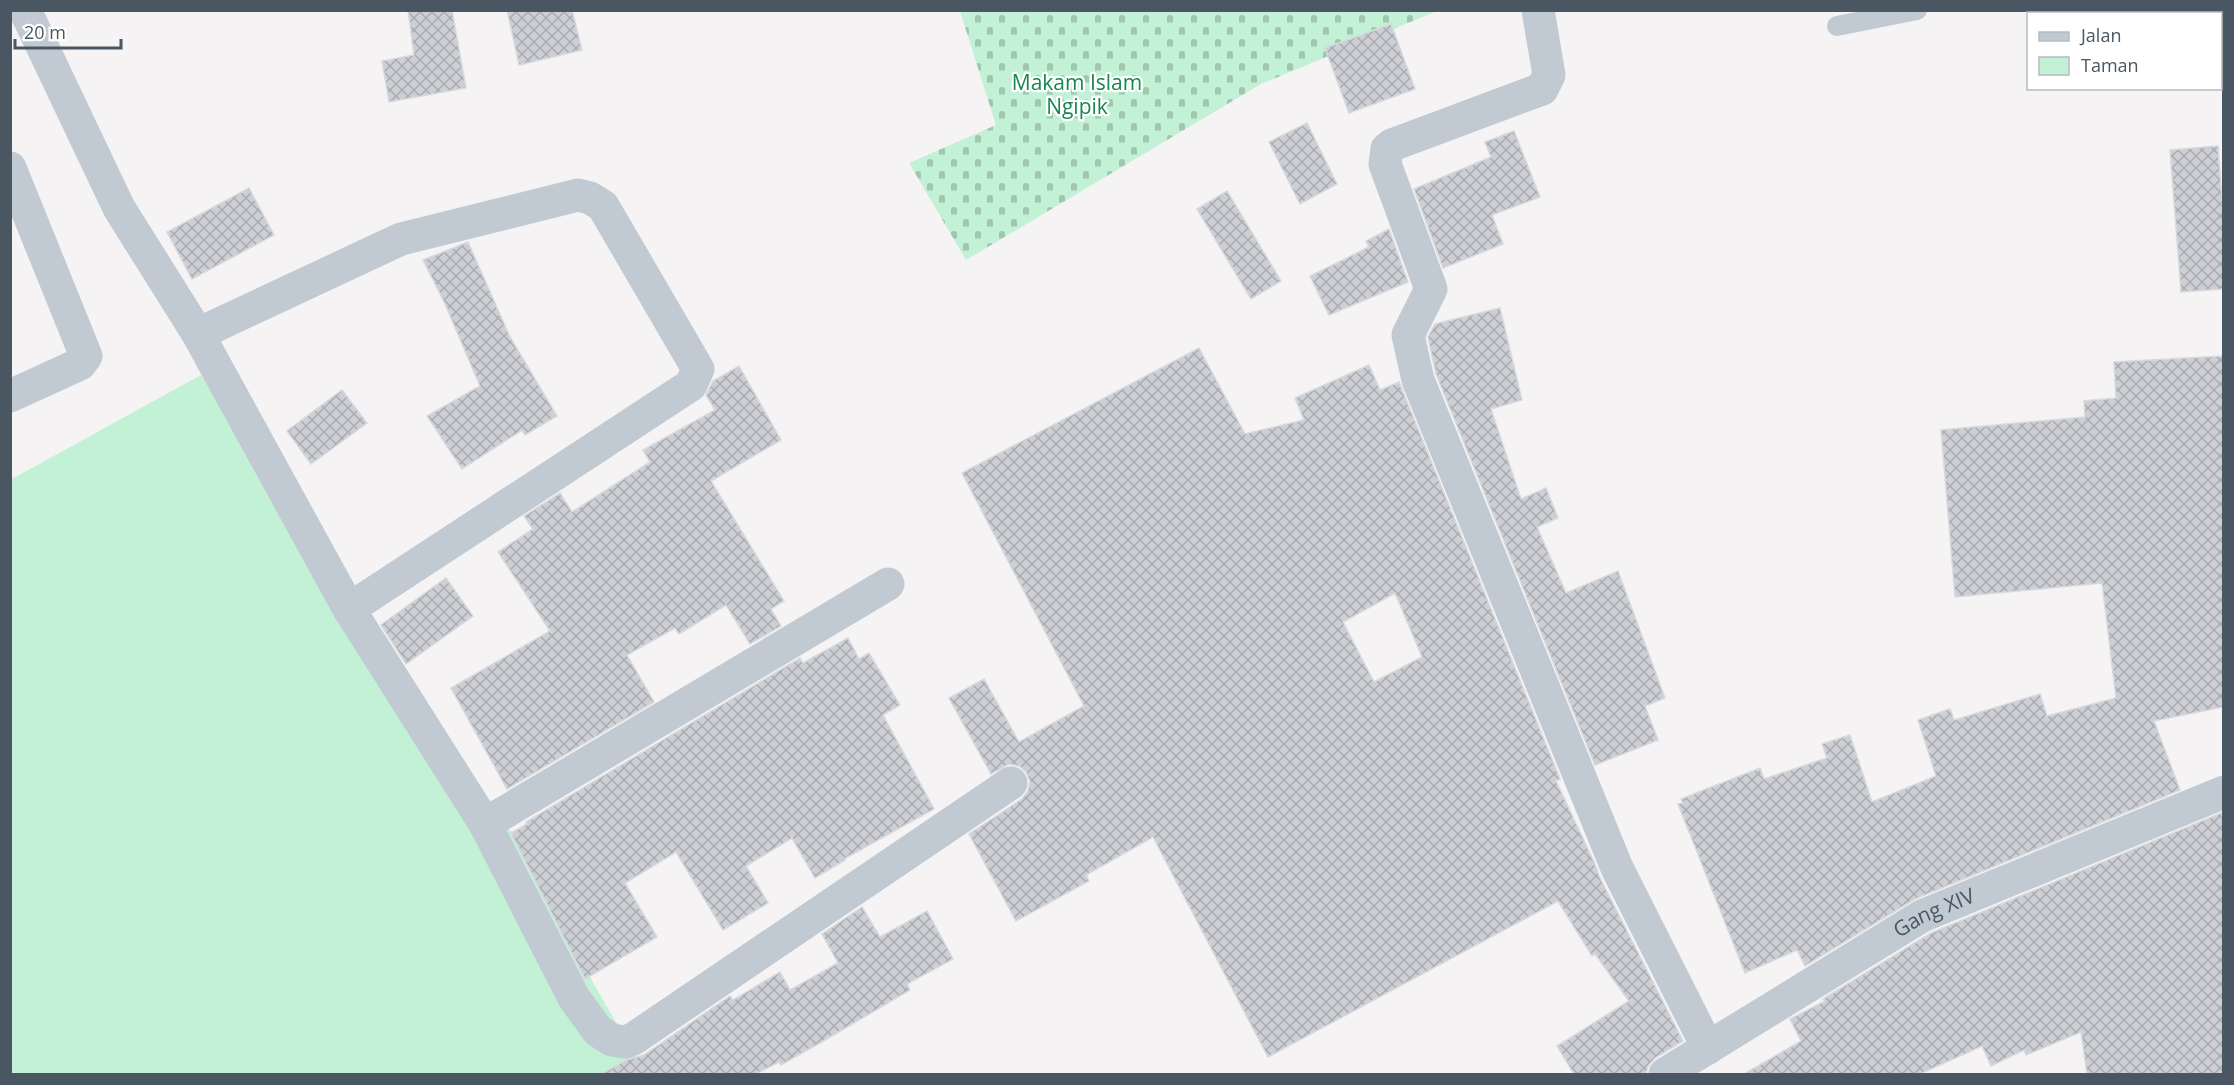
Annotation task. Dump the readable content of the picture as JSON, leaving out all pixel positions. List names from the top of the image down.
{
  "streets": {
    "street": ["Gang XIV"]
  },
  "parks": ["Makam Islam Ngipik"],
  "legend": ["Jalan", "Taman"],
  "scale_bar": "20 m"
}
